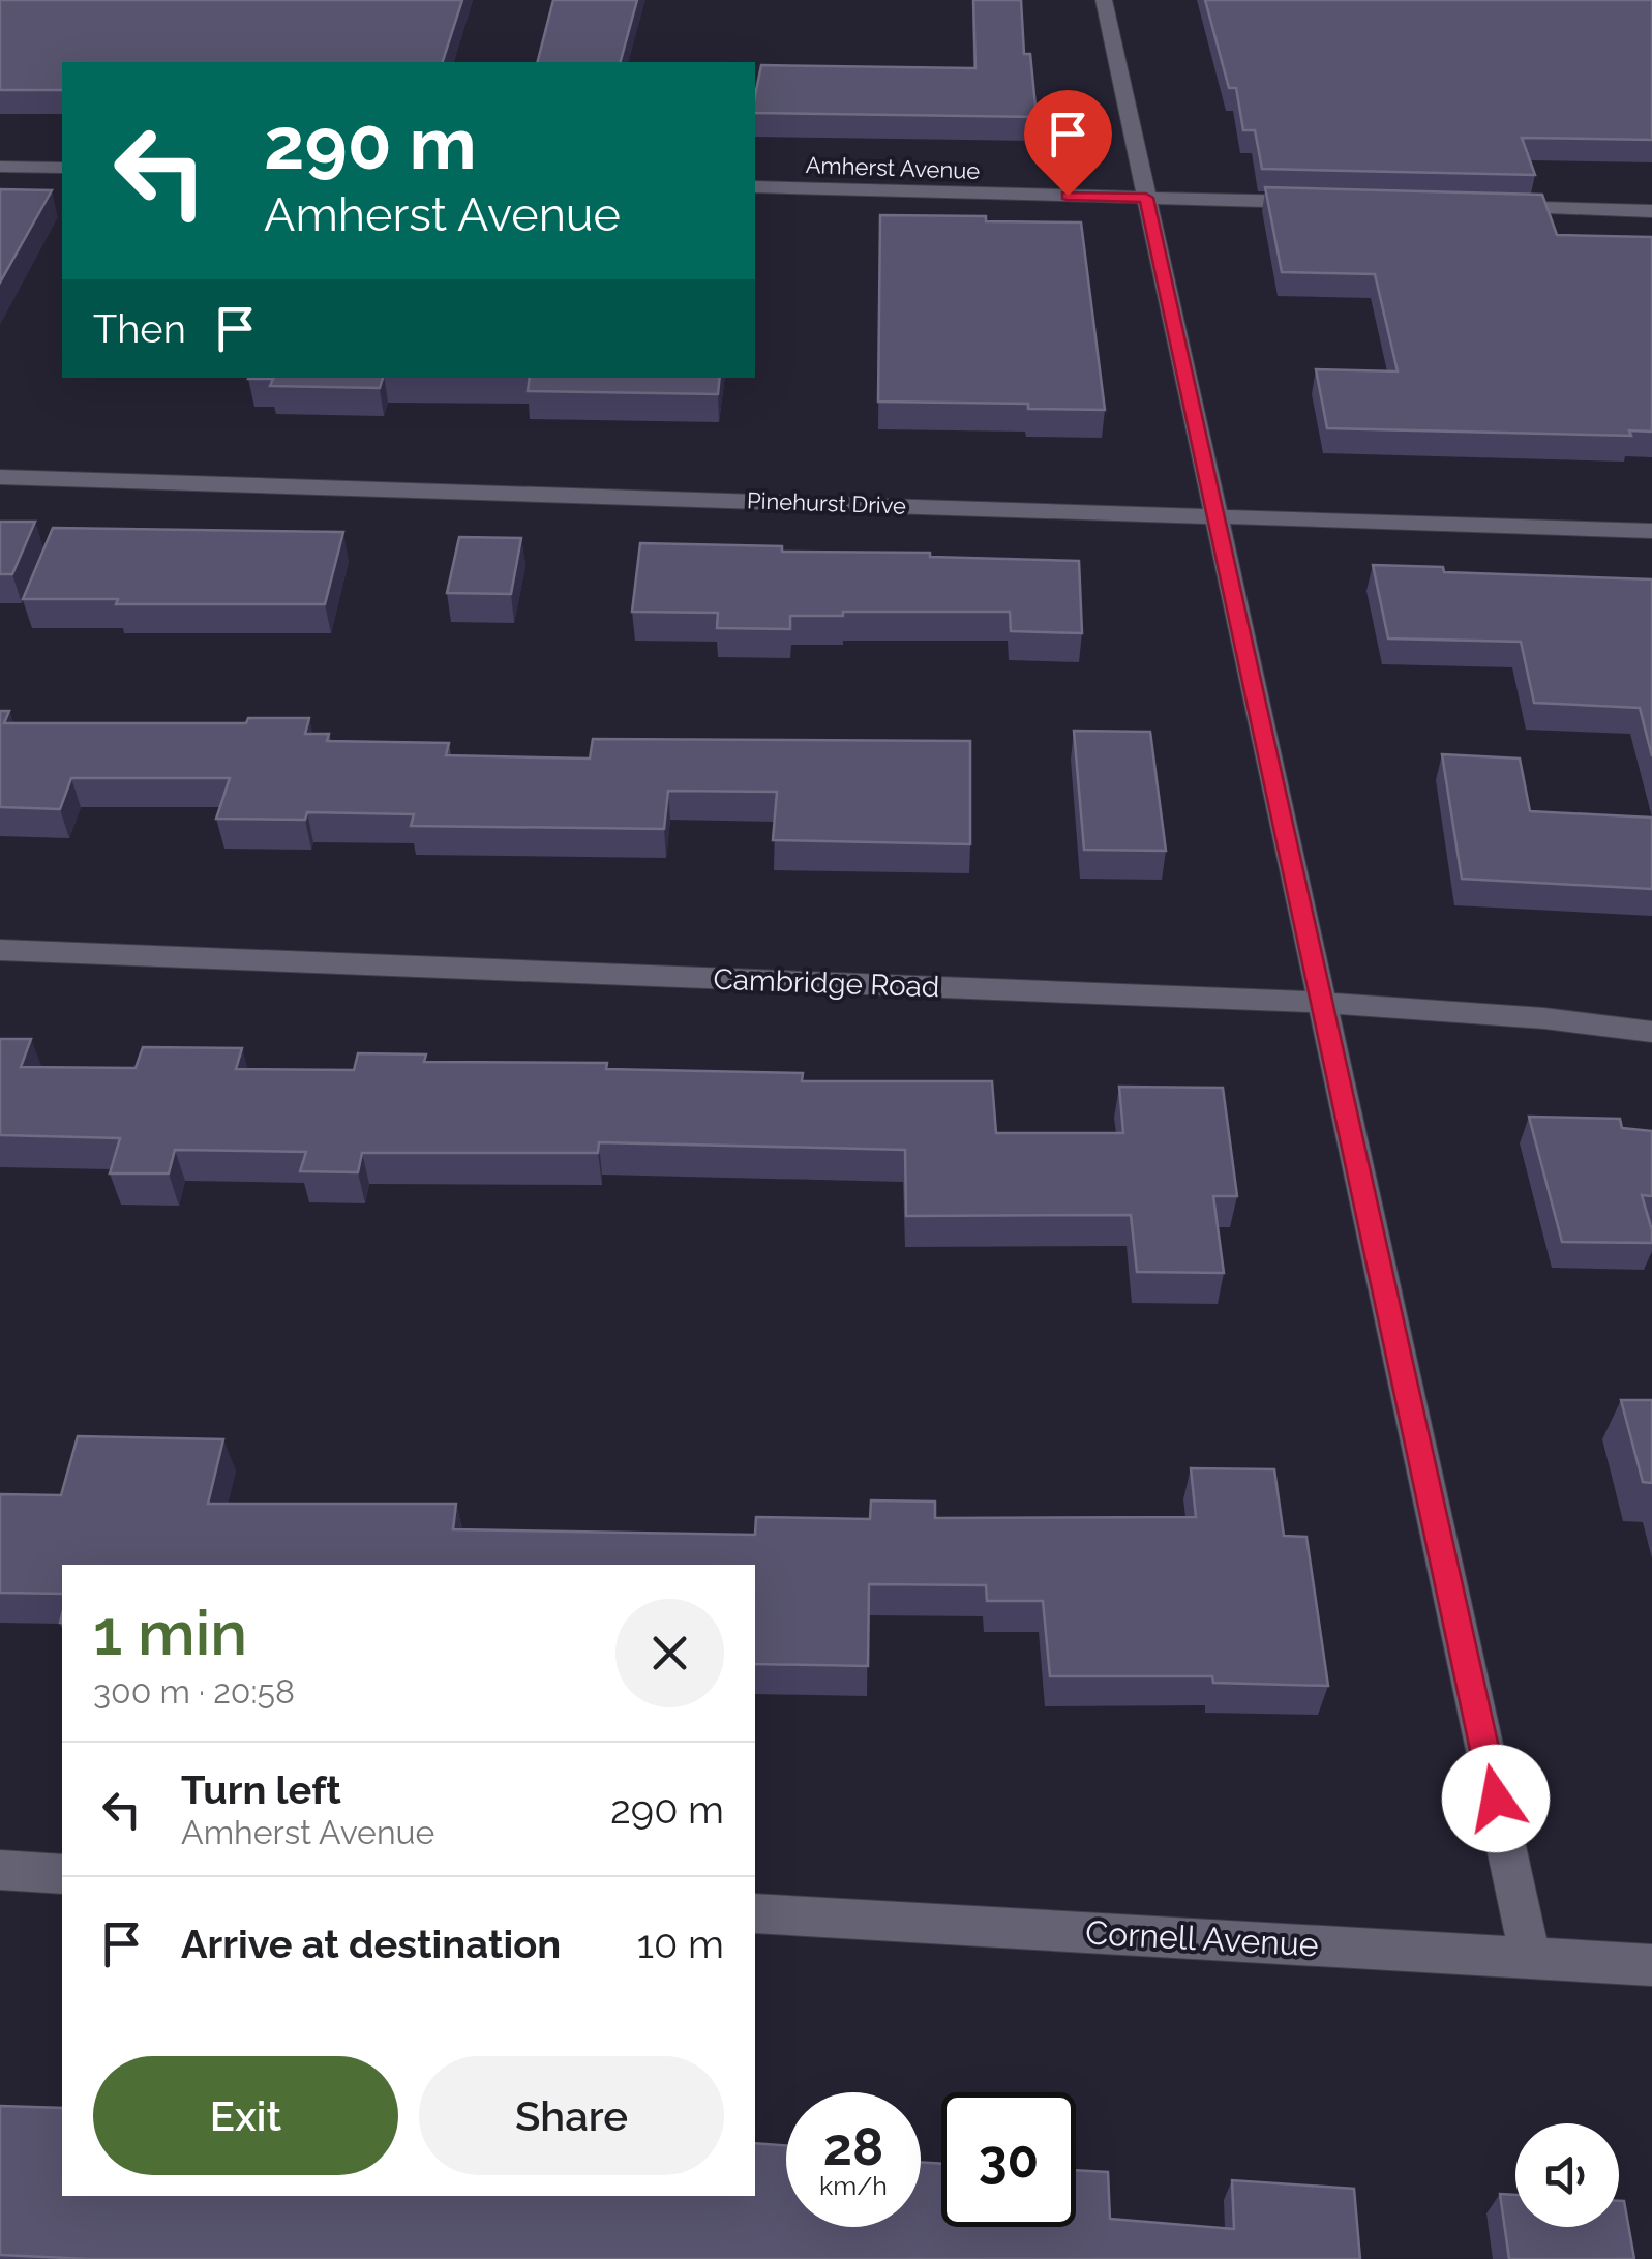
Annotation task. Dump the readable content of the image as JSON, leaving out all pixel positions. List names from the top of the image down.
{
  "streets": {
    "street": [
      "Amherst Avenue",
      "Pinehurst Drive",
      "Cambridge Road",
      "Cornell Avenue"
    ]
  },
  "page": {
    "turn": ["290 m", "Amherst Avenue"],
    "then": "Then",
    "heading": ["1 min", "300 m · 20:58"],
    "list": [
      {
        "name": "Turn left",
        "note": "Amherst Avenue",
        "value": "290 m"
      },
      {
        "name": "Arrive at destination",
        "value": "10 m"
      }
    ],
    "buttons": ["Exit", "Share"],
    "speed": "28 km/h",
    "limit": "30"
  }
}
